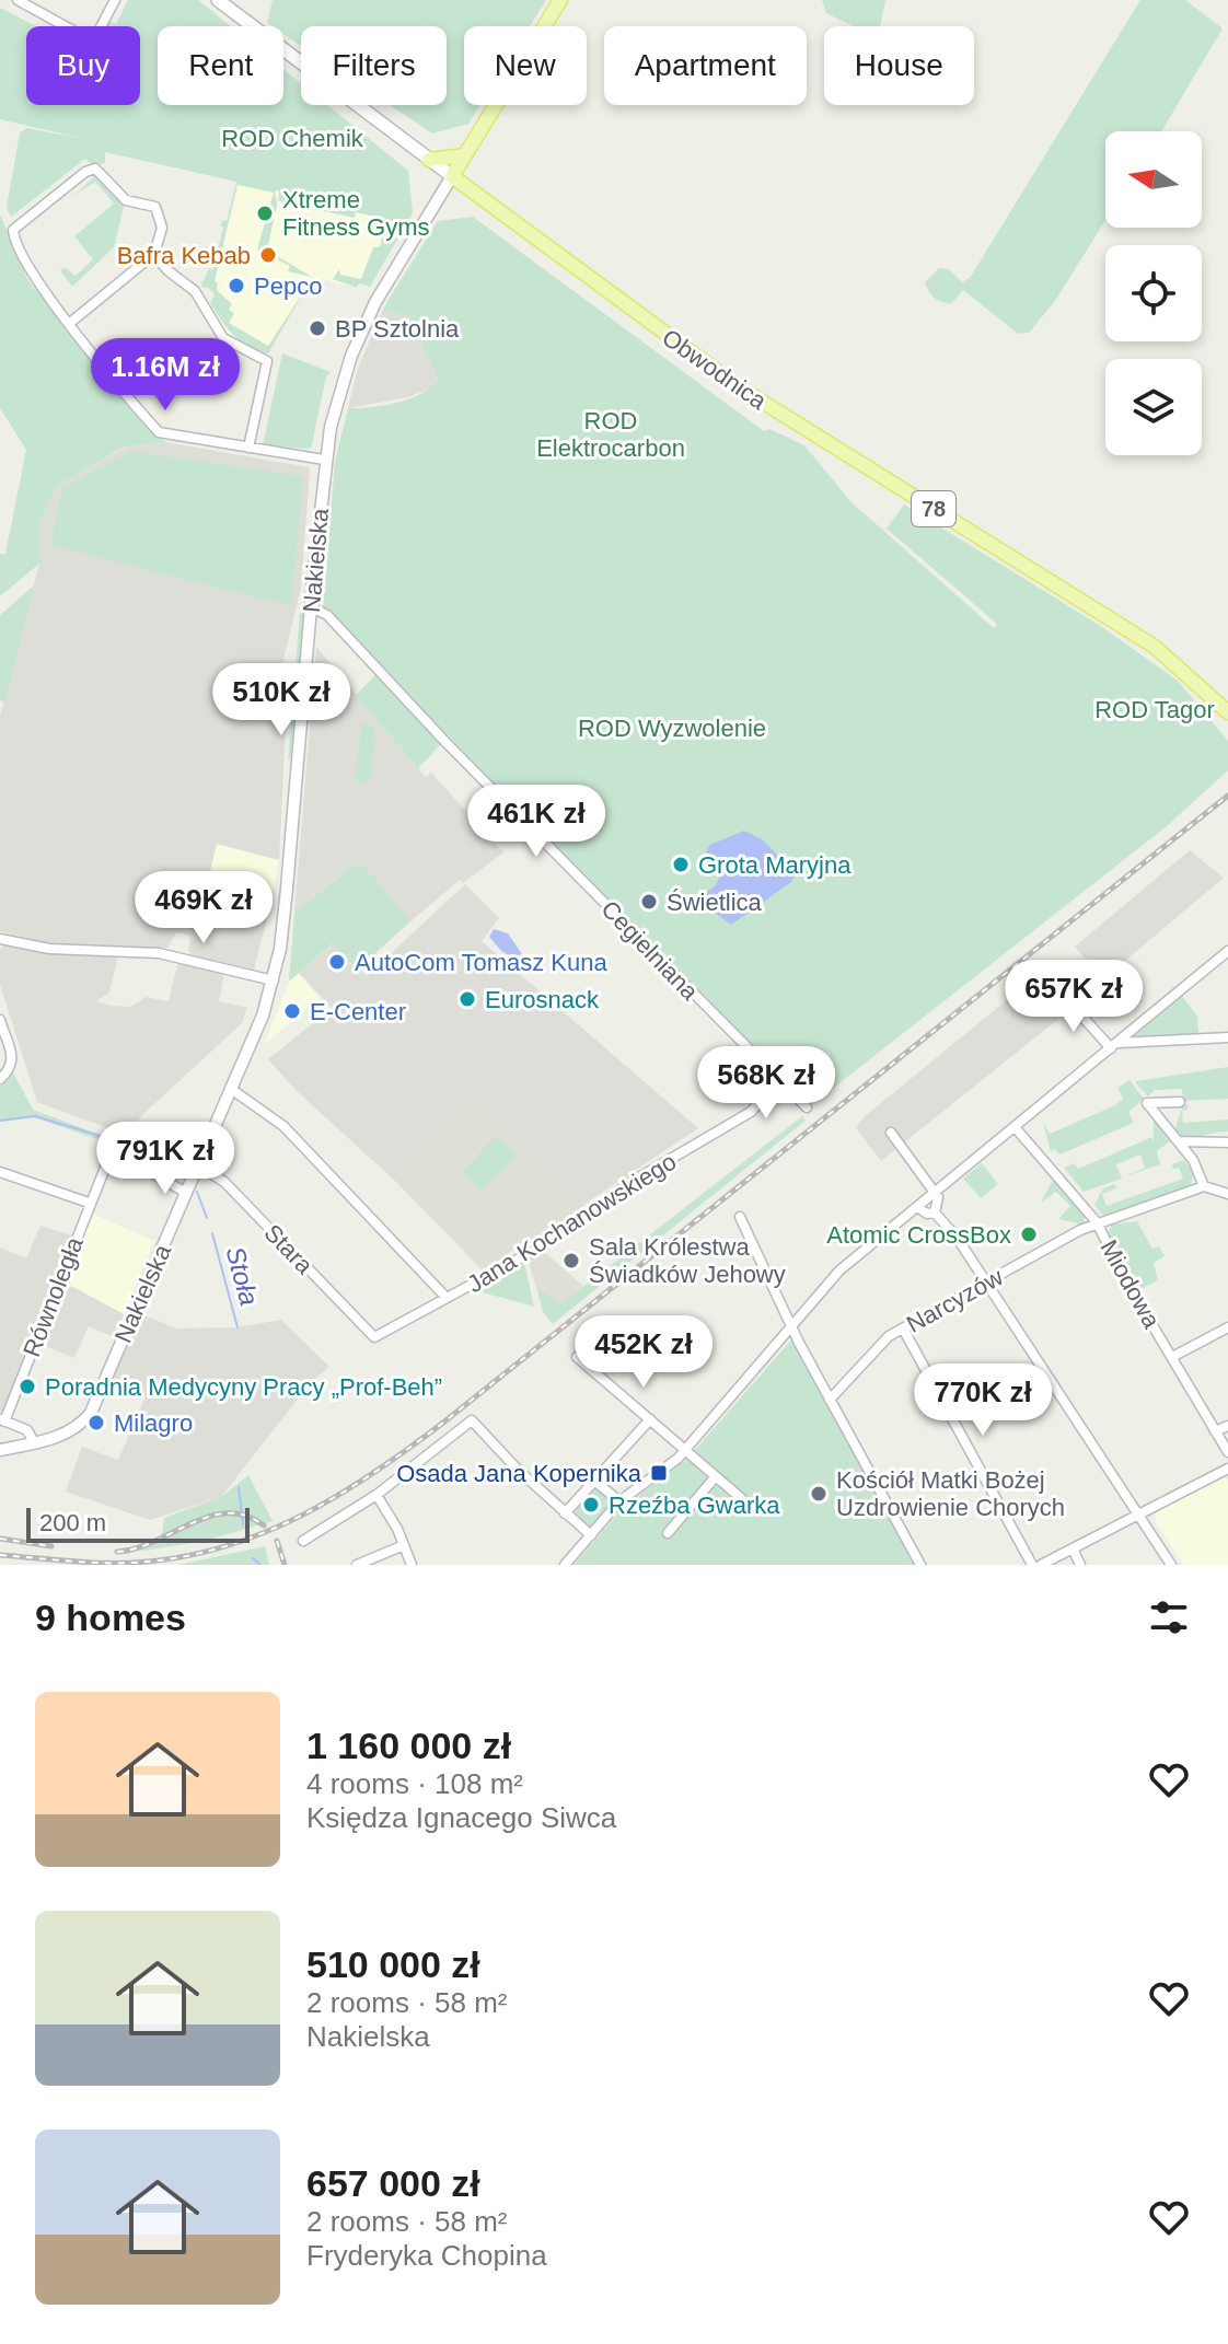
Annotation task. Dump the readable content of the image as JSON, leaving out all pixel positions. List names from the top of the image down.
{
  "streets": {
    "main road": ["Obwodnica", "78"],
    "street": [
      "Nakielska",
      "Cegielniana",
      "Jana Kochanowskiego",
      "Stara",
      "Miodowa",
      "Równoległa",
      "Narcyzów"
    ]
  },
  "crossings": [
    ["Obwodnica", "Nakielska"],
    ["Nakielska", "Cegielniana"],
    ["Nakielska", "Jana Kochanowskiego"],
    ["Nakielska", "Stara"],
    ["Nakielska", "Równoległa"],
    ["Cegielniana", "Jana Kochanowskiego"],
    ["Jana Kochanowskiego", "Stara"],
    ["Miodowa", "Narcyzów"]
  ],
  "water": ["Stoła"],
  "parks": [
    "ROD Chemik",
    "ROD Elektrocarbon",
    "ROD Tagor",
    "ROD Wyzwolenie"
  ],
  "places": {
    "other": [
      "Xtreme Fitness Gyms",
      "Bafra Kebab",
      "Pepco",
      "BP Sztolnia",
      "Grota Maryjna",
      "Świetlica",
      "AutoCom Tomasz Kuna",
      "Eurosnack",
      "E-Center",
      "Atomic CrossBox",
      "Sala Królestwa Świadków Jehowy",
      "Poradnia Medycyny Pracy „Prof-Beh”",
      "Milagro",
      "Kościół Matki Bożej Uzdrowienie Chorych",
      "Rzeźba Gwarka"
    ],
    "transit": ["Osada Jana Kopernika"]
  },
  "scale_bar": "200 m",
  "north": "left",
  "page": {
    "chip": [
      "Buy",
      "Rent",
      "Filters",
      "New",
      "Apartment",
      "House"
    ],
    "price": [
      "1.16M zł",
      "510K zł",
      "461K zł",
      "469K zł",
      "657K zł",
      "568K zł",
      "791K zł",
      "452K zł",
      "770K zł"
    ],
    "scale": "200 m",
    "heading": "9 homes",
    "list": [
      {
        "name": "1 160 000 zł",
        "note": "4 rooms · 108 m² · Księdza Ignacego Siwca"
      },
      {
        "name": "510 000 zł",
        "note": "2 rooms · 58 m² · Nakielska"
      },
      {
        "name": "657 000 zł",
        "note": "2 rooms · 58 m² · Fryderyka Chopina"
      }
    ]
  }
}
